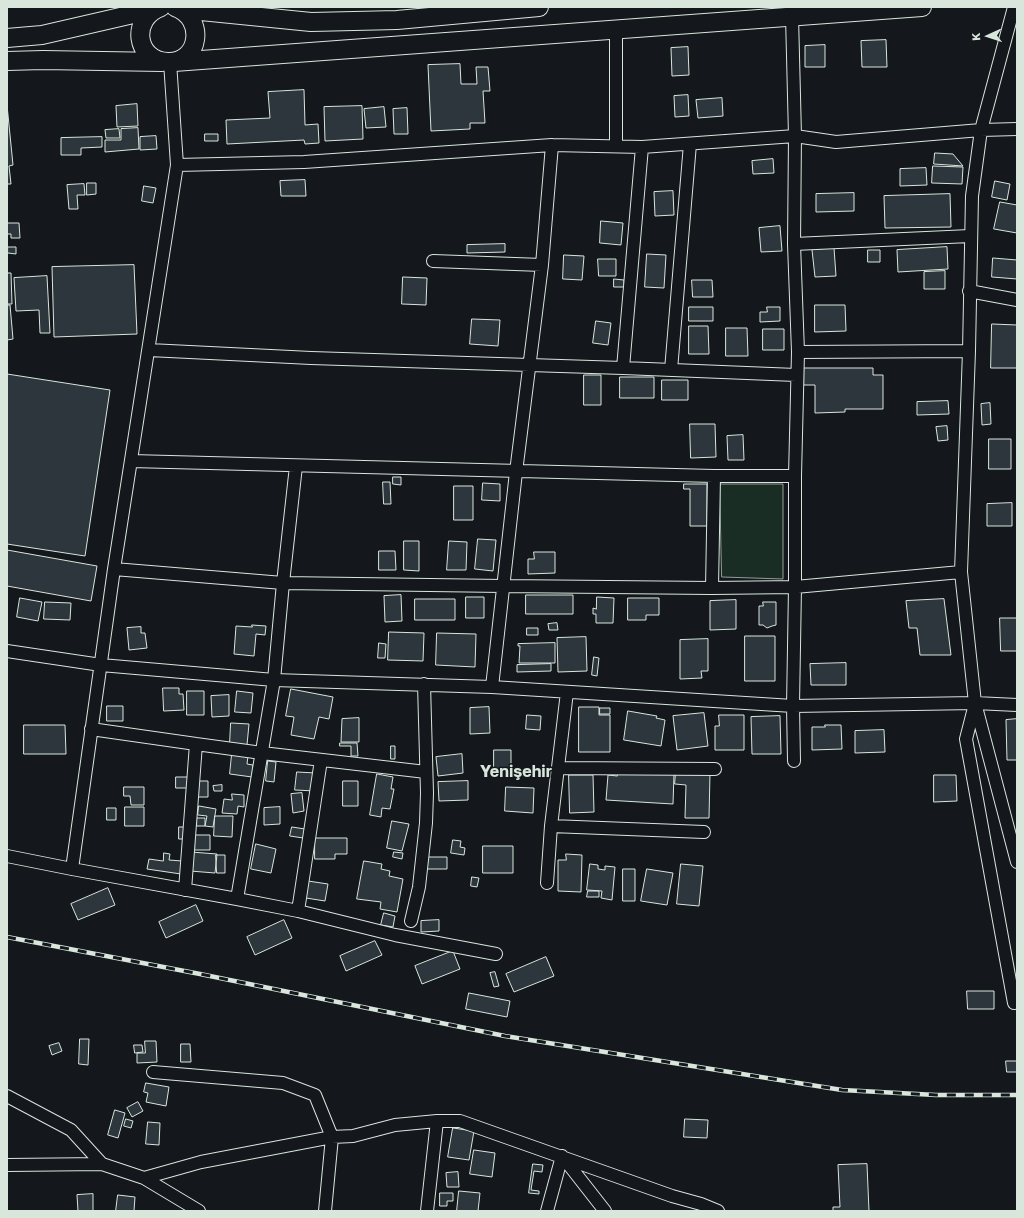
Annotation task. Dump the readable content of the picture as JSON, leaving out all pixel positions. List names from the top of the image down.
{
  "districts": ["Yenişehir"],
  "north": "left"
}
